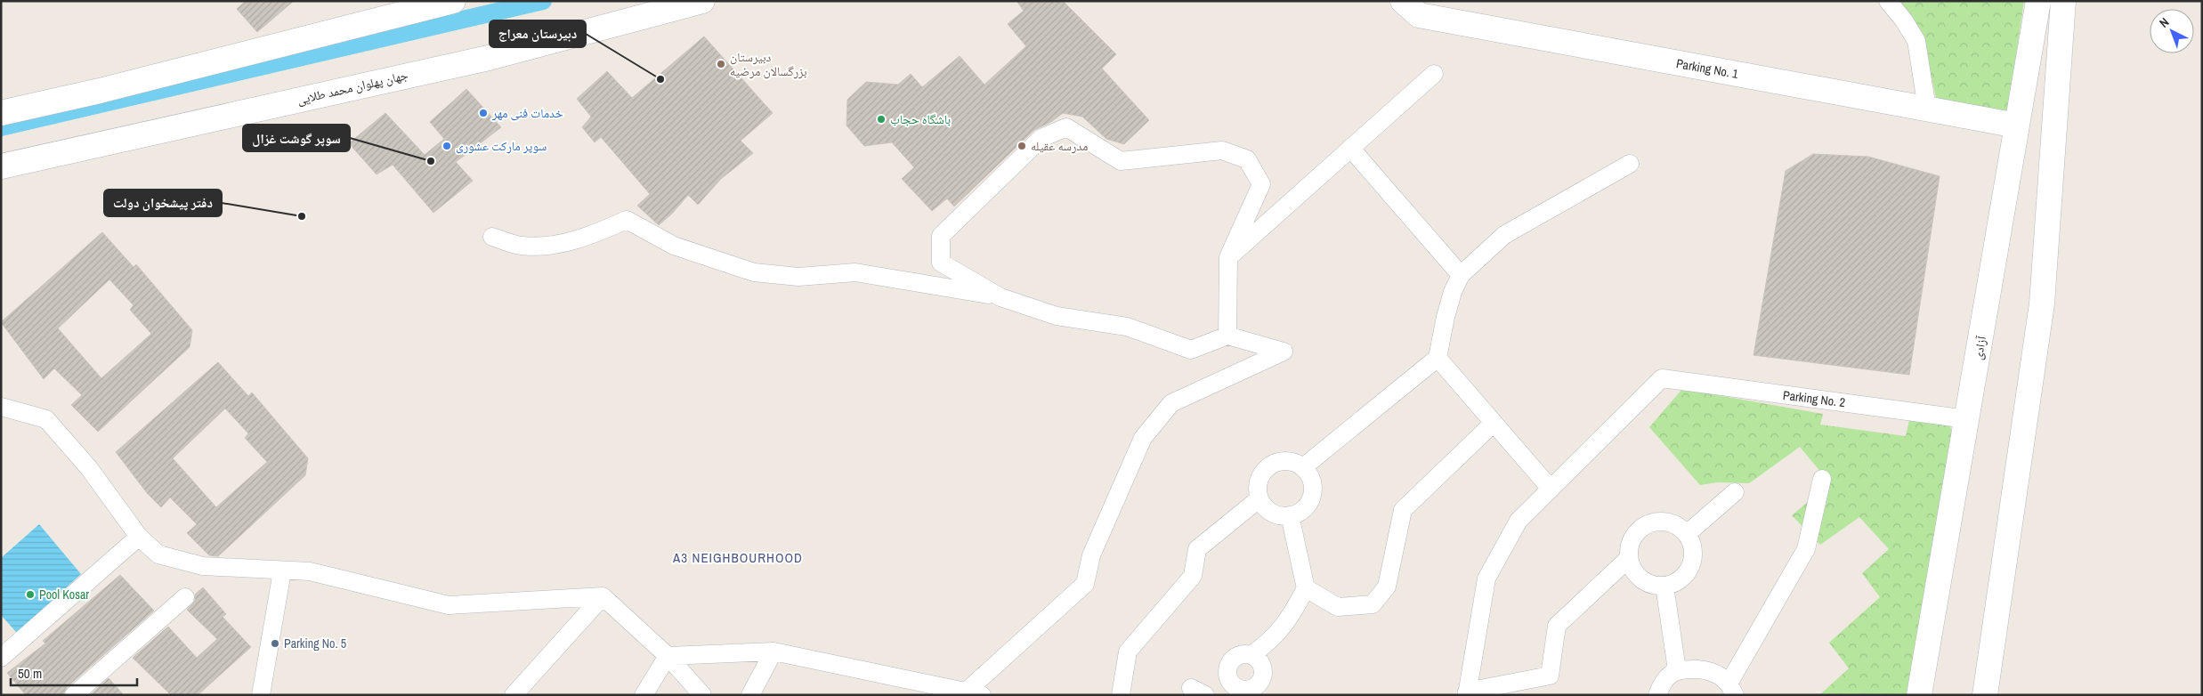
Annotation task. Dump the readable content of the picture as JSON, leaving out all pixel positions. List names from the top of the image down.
{
  "streets": {
    "street": [
      "Parking No. 1",
      "جهان پهلوان محمد طلایی",
      "آزادی",
      "Parking No. 2"
    ]
  },
  "crossings": [
    ["Parking No. 1", "آزادی"],
    ["آزادی", "Parking No. 2"]
  ],
  "districts": ["A3 NEIGHBOURHOOD"],
  "places": [
    "دبیرستان بزرگسالان مرضیه",
    "دبیرستان معراج",
    "خدمات فنی مهر",
    "باشگاه حجاب",
    "سوپر مارکت عشوری",
    "مدرسه عقیله",
    "سوپر گوشت غزال",
    "دفتر پیشخوان دولت",
    "Pool Kosar",
    "Parking No. 5"
  ],
  "scale_bar": "50 m",
  "north": "top left"
}
